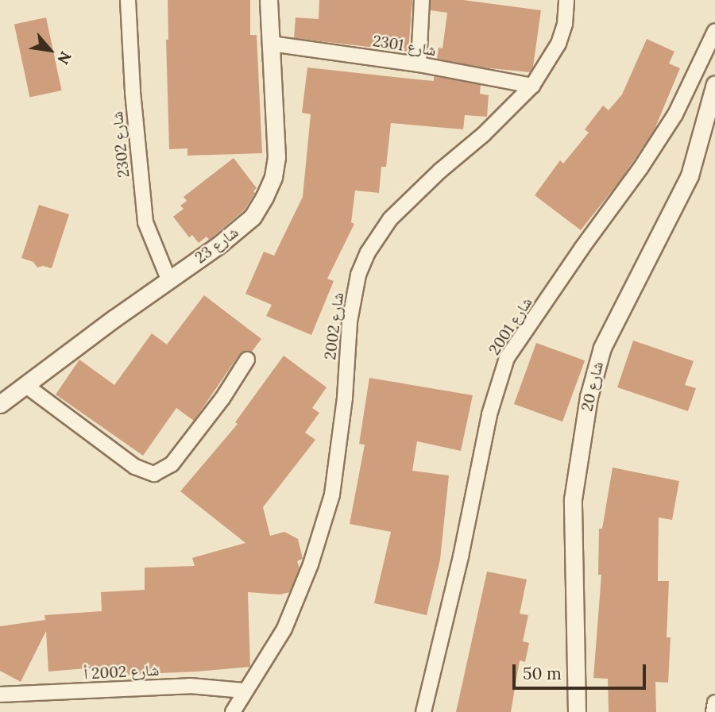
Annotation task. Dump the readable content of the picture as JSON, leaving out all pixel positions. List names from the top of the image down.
{
  "streets": {
    "street": [
      "شارع 2301",
      "شارع 2302",
      "شارع 23",
      "شارع 2002",
      "شارع 2001",
      "شارع 20",
      "شارع 2002 أ"
    ]
  },
  "crossings": [
    ["شارع 2301", "شارع 23"],
    ["شارع 2301", "شارع 2002"],
    ["شارع 2302", "شارع 23"],
    ["شارع 2002", "شارع 2002 أ"]
  ],
  "scale_bar": "50 m",
  "north": "bottom right"
}
